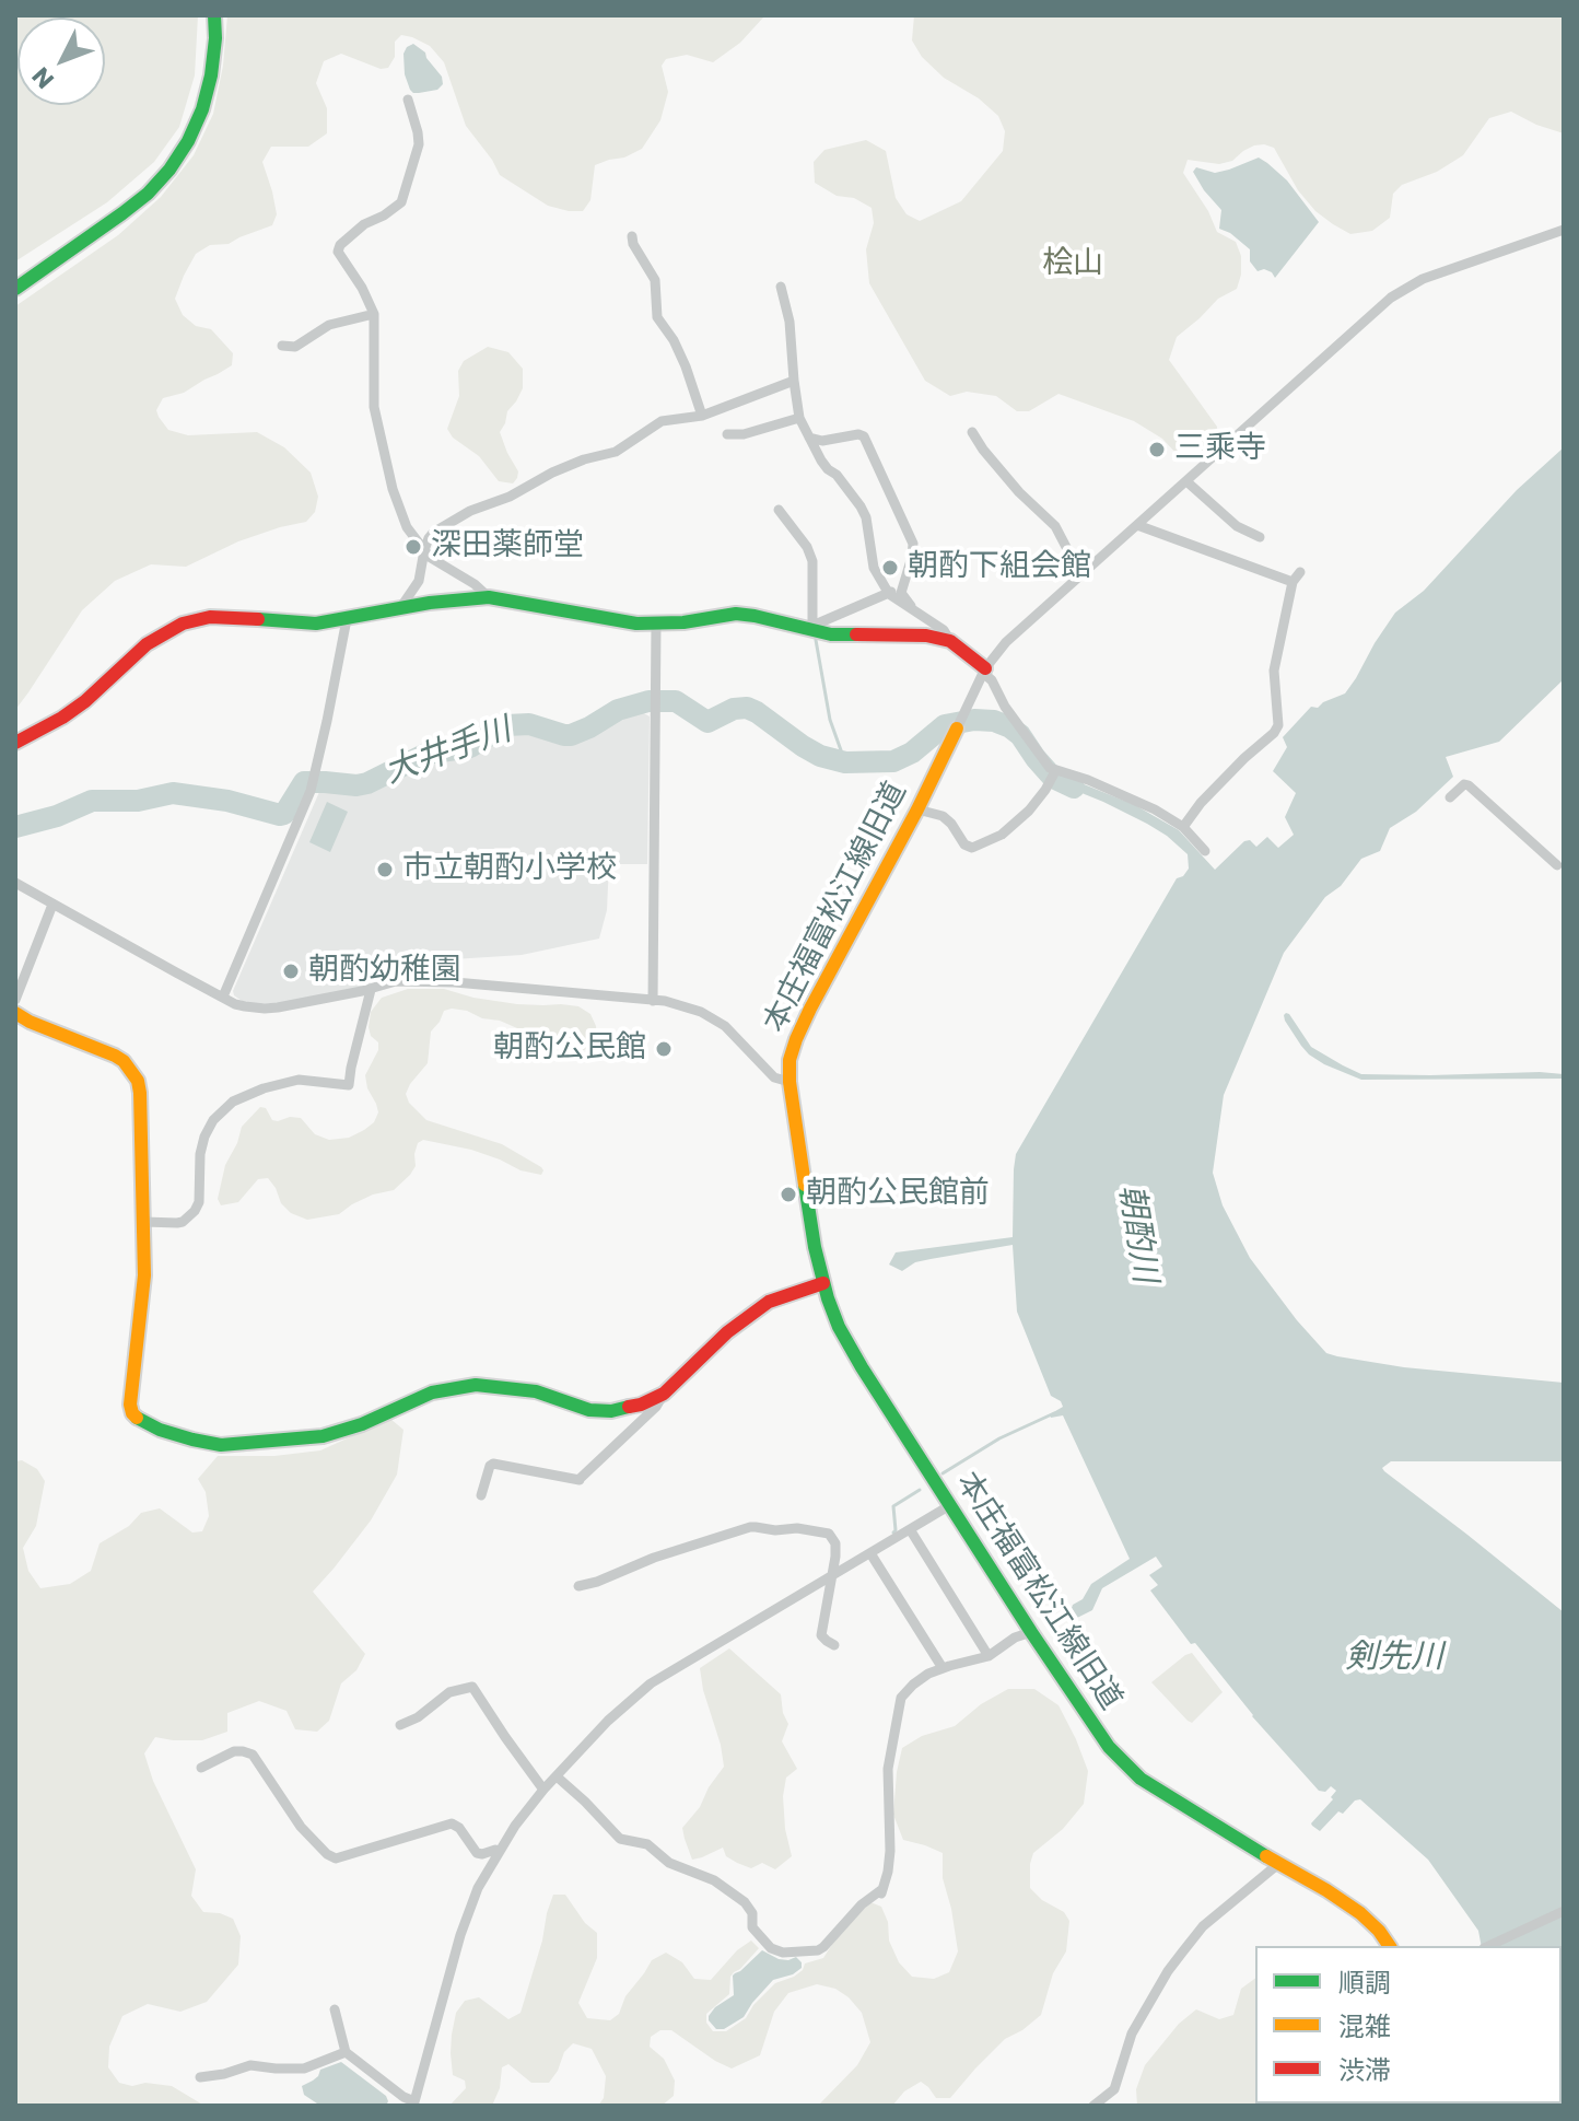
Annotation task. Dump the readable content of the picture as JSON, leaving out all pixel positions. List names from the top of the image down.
{
  "streets": {
    "street": ["本庄福富松江線旧道"]
  },
  "water": ["大井手川", "朝酌川", "剣先川"],
  "parks": ["桧山"],
  "places": [
    "三乘寺",
    "深田薬師堂",
    "朝酌下組会館",
    "市立朝酌小学校",
    "朝酌幼稚園",
    "朝酌公民館",
    "朝酌公民館前"
  ],
  "legend": ["順調", "混雑", "渋滞"],
  "north": "bottom left"
}
